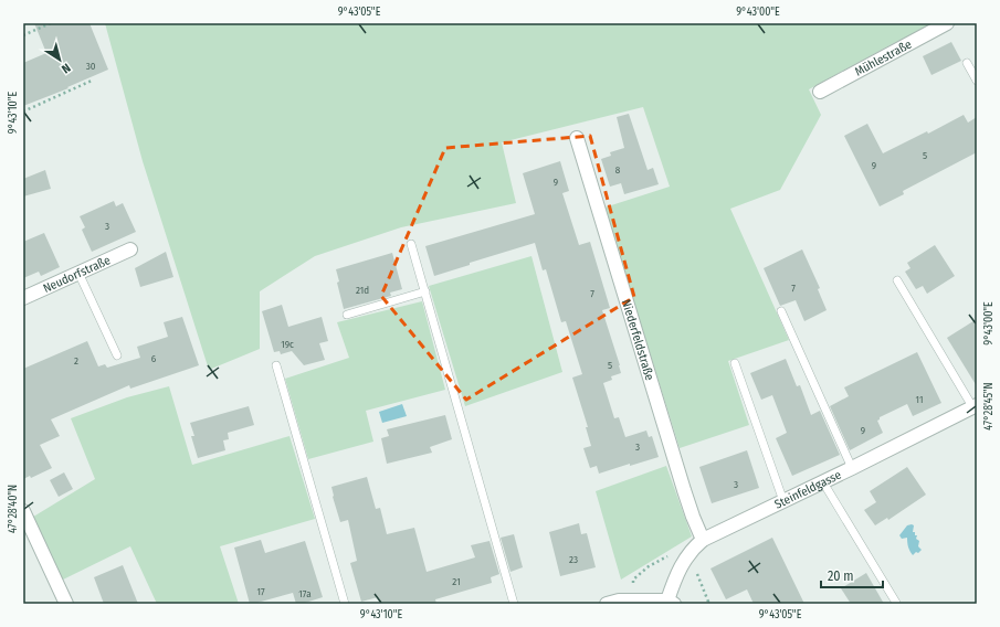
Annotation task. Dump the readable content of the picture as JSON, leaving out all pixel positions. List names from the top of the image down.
{
  "streets": {
    "street": [
      "Mühlestraße",
      "Neudorfstraße",
      "Niederfeldstraße",
      "Steinfeldgasse"
    ]
  },
  "crossings": [
    ["Niederfeldstraße", "Steinfeldgasse"]
  ],
  "house_numbers": [
    "30",
    "5",
    "9",
    "8",
    "9",
    "3",
    "7",
    "21d",
    "7",
    "19c",
    "6",
    "2",
    "5",
    "11",
    "9",
    "3",
    "3",
    "23",
    "21",
    "17",
    "17a"
  ],
  "scale_bar": "20 m",
  "north": "bottom right",
  "coordinates": [
    "9°43'05\"E",
    "9°43'00\"E",
    "9°43'10\"E",
    "47°28'45\"N",
    "47°28'40\"N"
  ]
}
